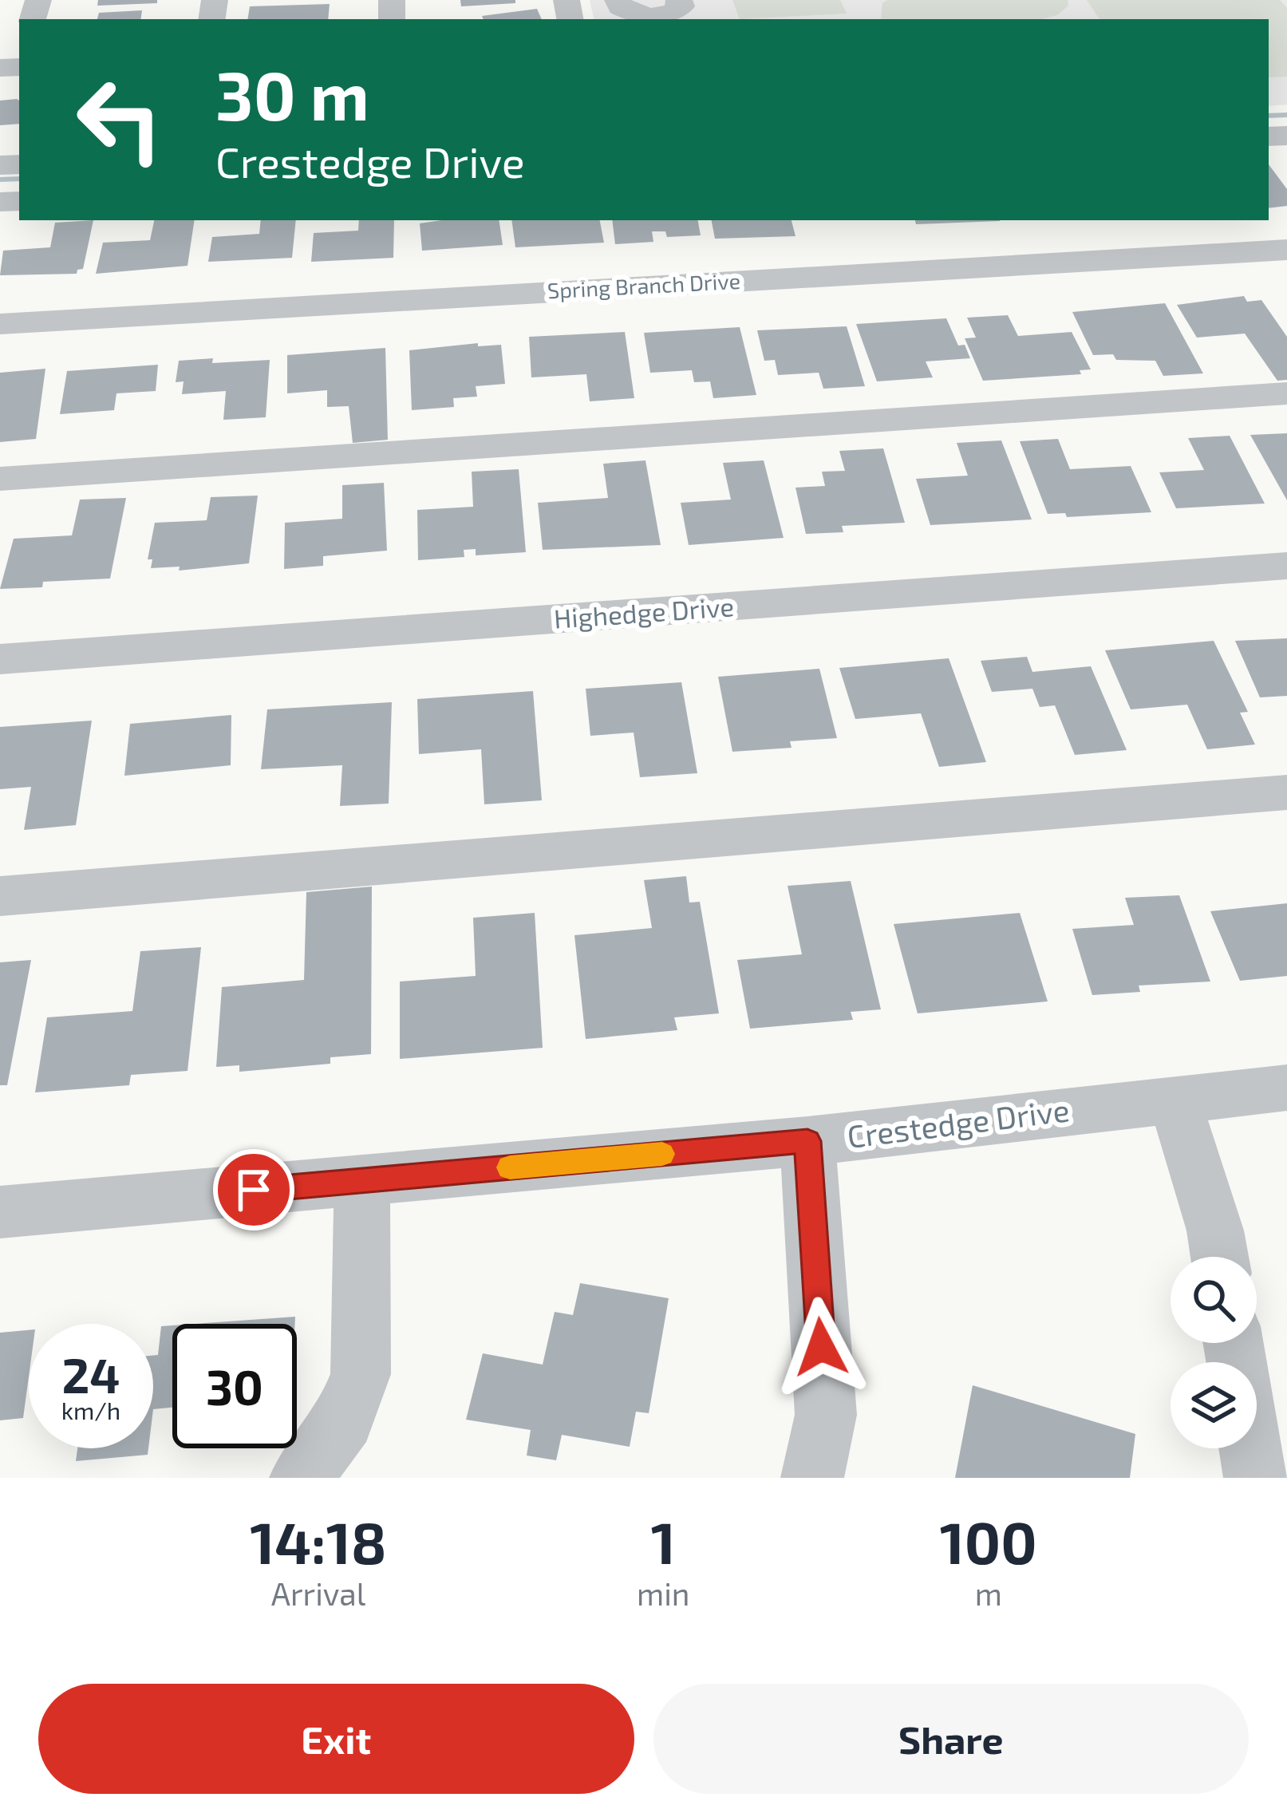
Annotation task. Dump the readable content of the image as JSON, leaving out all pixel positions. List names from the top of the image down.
{
  "streets": {
    "street": ["Spring Branch Drive", "Highedge Drive", "Crestedge Drive"]
  },
  "page": {
    "turn": ["30 m", "Crestedge Drive"],
    "speed": "24 km/h",
    "limit": "30",
    "eta": [
      "14:18",
      "Arrival",
      "1",
      "min",
      "100",
      "m"
    ],
    "buttons": ["Exit", "Share"]
  }
}
